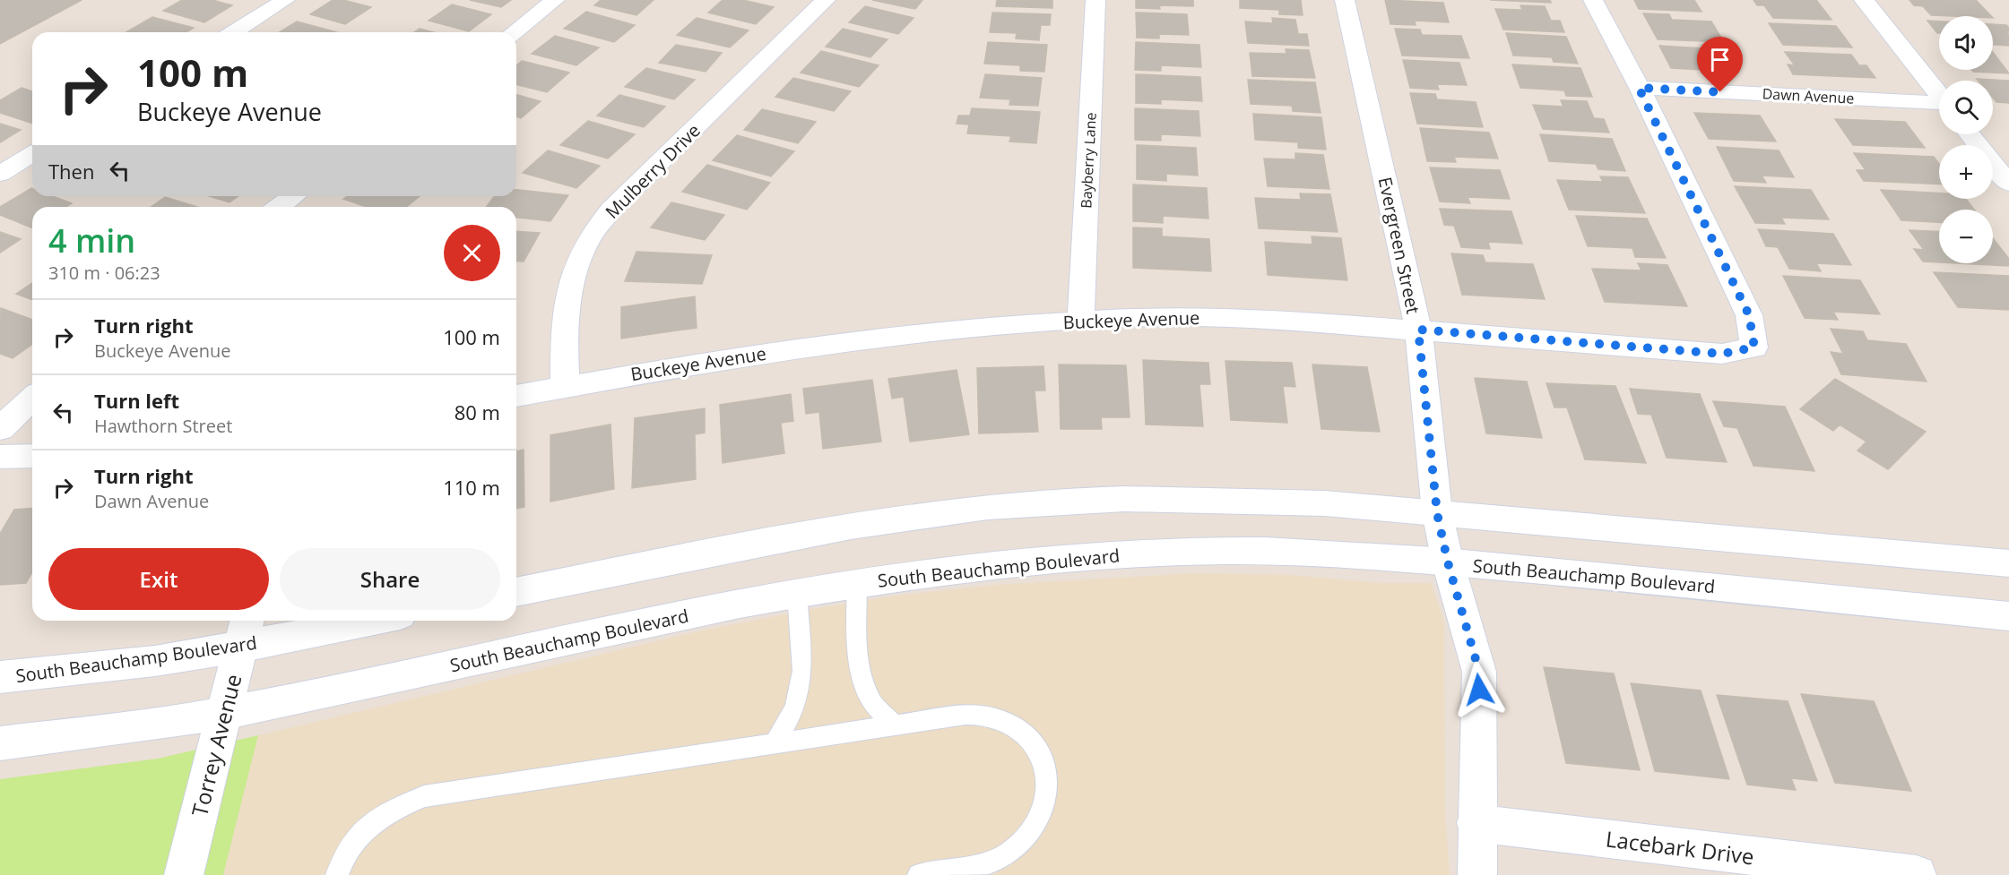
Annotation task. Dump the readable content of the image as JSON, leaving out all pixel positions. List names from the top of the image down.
{
  "streets": {
    "street": [
      "Dawn Avenue",
      "Bayberry Lane",
      "Mulberry Drive",
      "Evergreen Street",
      "Buckeye Avenue",
      "South Beauchamp Boulevard",
      "Torrey Avenue",
      "Lacebark Drive"
    ]
  },
  "crossings": [
    ["Dawn Avenue", "Buckeye Avenue"],
    ["Bayberry Lane", "Buckeye Avenue"],
    ["Mulberry Drive", "Buckeye Avenue"],
    ["Evergreen Street", "Buckeye Avenue"],
    ["Evergreen Street", "South Beauchamp Boulevard"],
    ["Evergreen Street", "Lacebark Drive"],
    ["South Beauchamp Boulevard", "Torrey Avenue"]
  ],
  "page": {
    "map_buttons": ["+", "−"],
    "turn": ["100 m", "Buckeye Avenue"],
    "then": "Then",
    "heading": ["4 min", "310 m · 06:23"],
    "list": [
      {
        "name": "Turn right",
        "note": "Buckeye Avenue",
        "value": "100 m"
      },
      {
        "name": "Turn left",
        "note": "Hawthorn Street",
        "value": "80 m"
      },
      {
        "name": "Turn right",
        "note": "Dawn Avenue",
        "value": "110 m"
      }
    ],
    "buttons": ["Exit", "Share"]
  }
}
